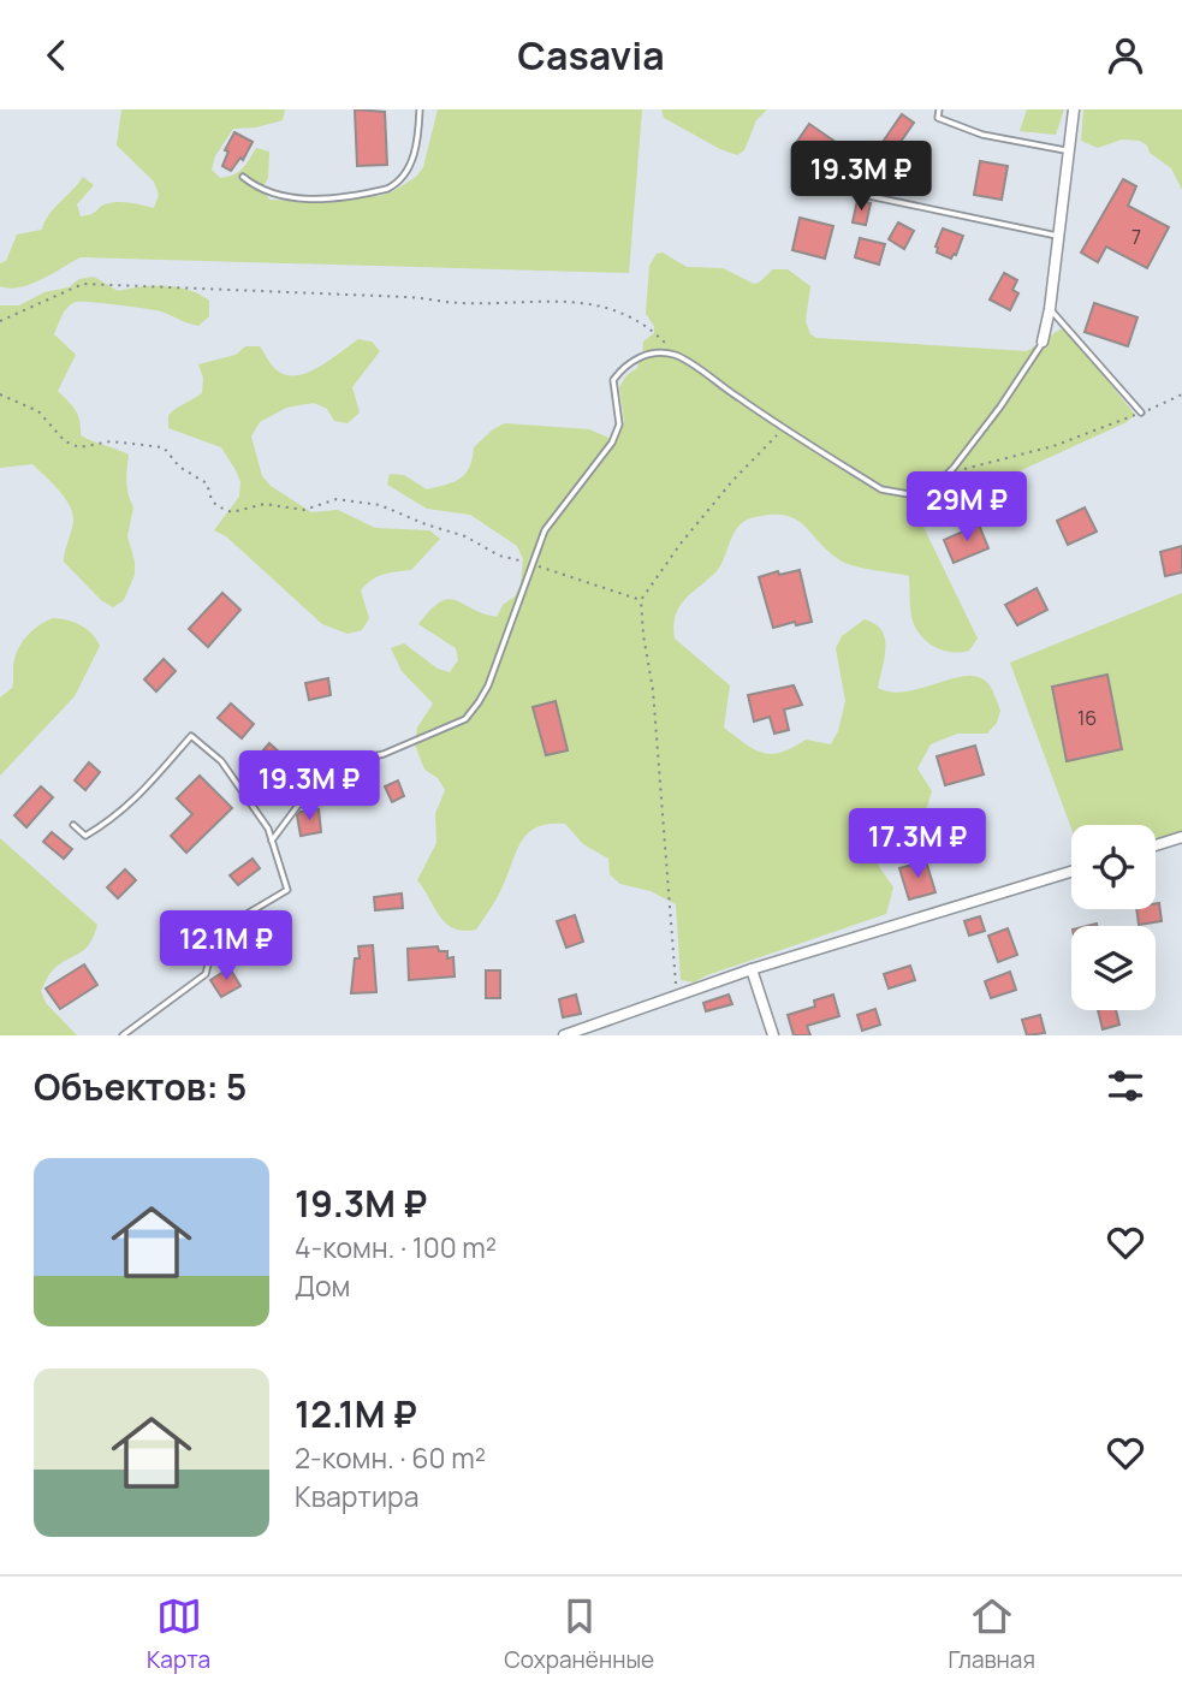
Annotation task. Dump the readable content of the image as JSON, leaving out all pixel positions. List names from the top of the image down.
{
  "house_numbers": ["7", "16"],
  "page": {
    "header": "Casavia",
    "price": [
      "19.3M ₽",
      "29M ₽",
      "19.3M ₽",
      "17.3M ₽",
      "12.1M ₽"
    ],
    "heading": "Объектов: 5",
    "list": [
      {
        "name": "19.3M ₽",
        "note": "4-комн. · 100 m² · Дом"
      },
      {
        "name": "12.1M ₽",
        "note": "2-комн. · 60 m² · Квартира"
      }
    ],
    "tabs": ["Карта", "Сохранённые", "Главная"]
  }
}
